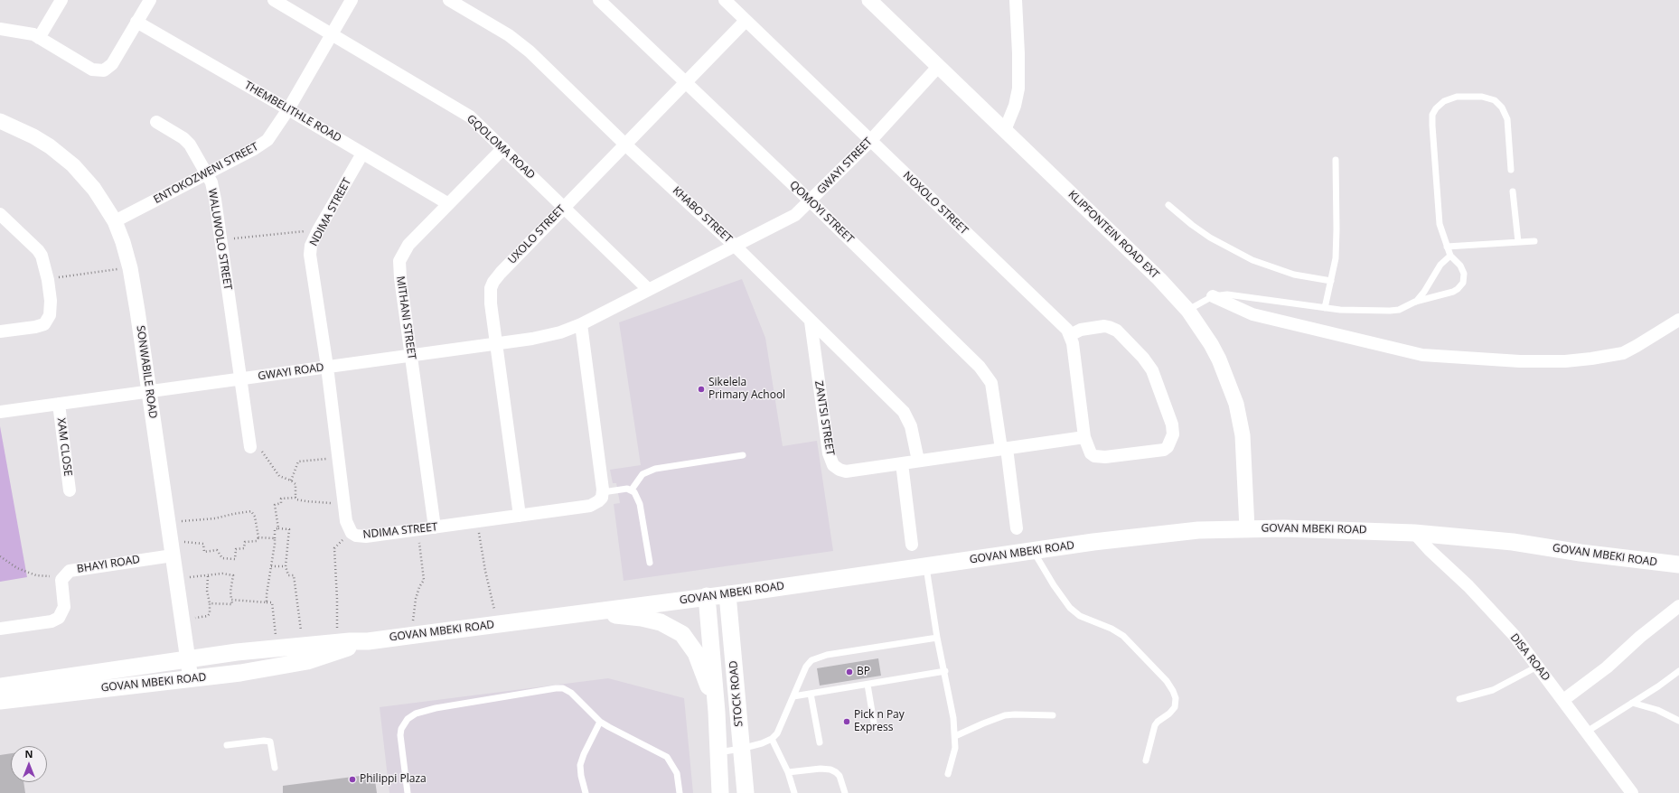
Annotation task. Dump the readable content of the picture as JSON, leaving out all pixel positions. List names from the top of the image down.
{
  "streets": {
    "main road": ["GOVAN MBEKI ROAD", "STOCK ROAD"],
    "street": [
      "THEMBELITHLE ROAD",
      "GQOLOMA ROAD",
      "GWAYI STREET",
      "ENTOKOZWENI STREET",
      "NOXOLO STREET",
      "NDIMA STREET",
      "QOMOYI STREET",
      "KHABO STREET",
      "UXOLO STREET",
      "KLIPFONTEIN ROAD EXT",
      "WALUWOLO STREET",
      "MITHANI STREET",
      "SONWABILE ROAD",
      "GWAYI ROAD",
      "ZANTSI STREET",
      "XAM CLOSE",
      "BHAYI ROAD",
      "DISA ROAD"
    ]
  },
  "crossings": [
    ["THEMBELITHLE ROAD", "ENTOKOZWENI STREET"],
    ["THEMBELITHLE ROAD", "NDIMA STREET"],
    ["THEMBELITHLE ROAD", "MITHANI STREET"],
    ["GQOLOMA ROAD", "GWAYI STREET"],
    ["GQOLOMA ROAD", "ENTOKOZWENI STREET"],
    ["GQOLOMA ROAD", "UXOLO STREET"],
    ["GQOLOMA ROAD", "MITHANI STREET"],
    ["GWAYI STREET", "NOXOLO STREET"],
    ["GWAYI STREET", "QOMOYI STREET"],
    ["GWAYI STREET", "KHABO STREET"],
    ["GWAYI STREET", "KLIPFONTEIN ROAD EXT"],
    ["GWAYI STREET", "GWAYI ROAD"],
    ["ENTOKOZWENI STREET", "WALUWOLO STREET"],
    ["ENTOKOZWENI STREET", "SONWABILE ROAD"],
    ["NOXOLO STREET", "UXOLO STREET"],
    ["NDIMA STREET", "UXOLO STREET"],
    ["NDIMA STREET", "MITHANI STREET"],
    ["NDIMA STREET", "GWAYI ROAD"],
    ["QOMOYI STREET", "UXOLO STREET"],
    ["QOMOYI STREET", "ZANTSI STREET"],
    ["KHABO STREET", "UXOLO STREET"],
    ["KHABO STREET", "ZANTSI STREET"],
    ["UXOLO STREET", "GWAYI ROAD"],
    ["KLIPFONTEIN ROAD EXT", "GOVAN MBEKI ROAD"],
    ["WALUWOLO STREET", "GWAYI ROAD"],
    ["MITHANI STREET", "GWAYI ROAD"],
    ["SONWABILE ROAD", "GWAYI ROAD"],
    ["SONWABILE ROAD", "GOVAN MBEKI ROAD"],
    ["SONWABILE ROAD", "BHAYI ROAD"],
    ["GWAYI ROAD", "XAM CLOSE"],
    ["GOVAN MBEKI ROAD", "DISA ROAD"],
    ["GOVAN MBEKI ROAD", "STOCK ROAD"]
  ],
  "places": [
    "Sikelela Primary Achool",
    "BP",
    "Pick n Pay Express",
    "Philippi Plaza"
  ],
  "north": "top"
}
